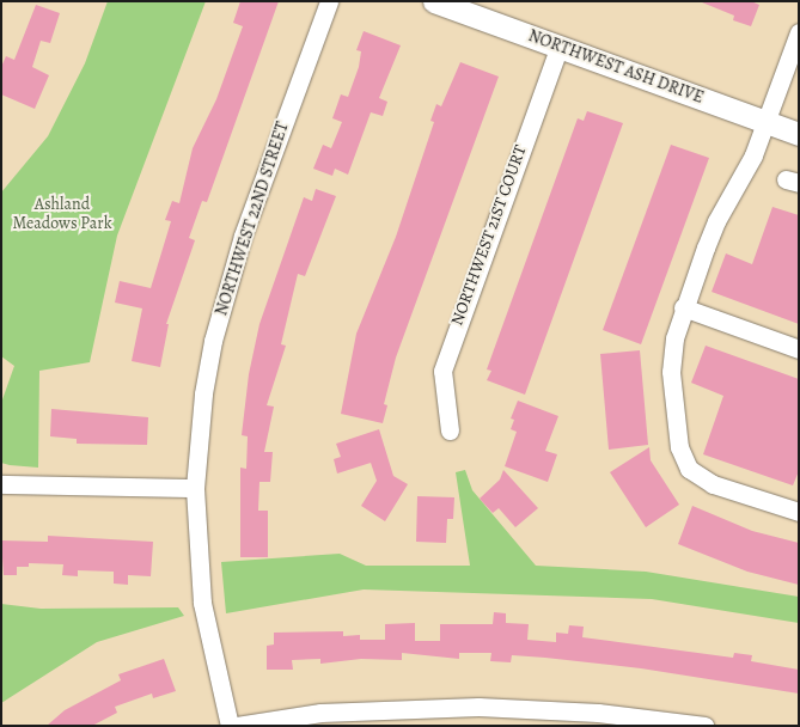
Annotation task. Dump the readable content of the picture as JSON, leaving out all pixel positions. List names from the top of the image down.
{
  "streets": {
    "street": ["NORTHWEST ASH DRIVE", "NORTHWEST 22ND STREET", "NORTHWEST 21ST COURT"]
  },
  "crossings": [
    ["NORTHWEST ASH DRIVE", "NORTHWEST 21ST COURT"]
  ],
  "parks": ["Ashland Meadows Park"]
}
